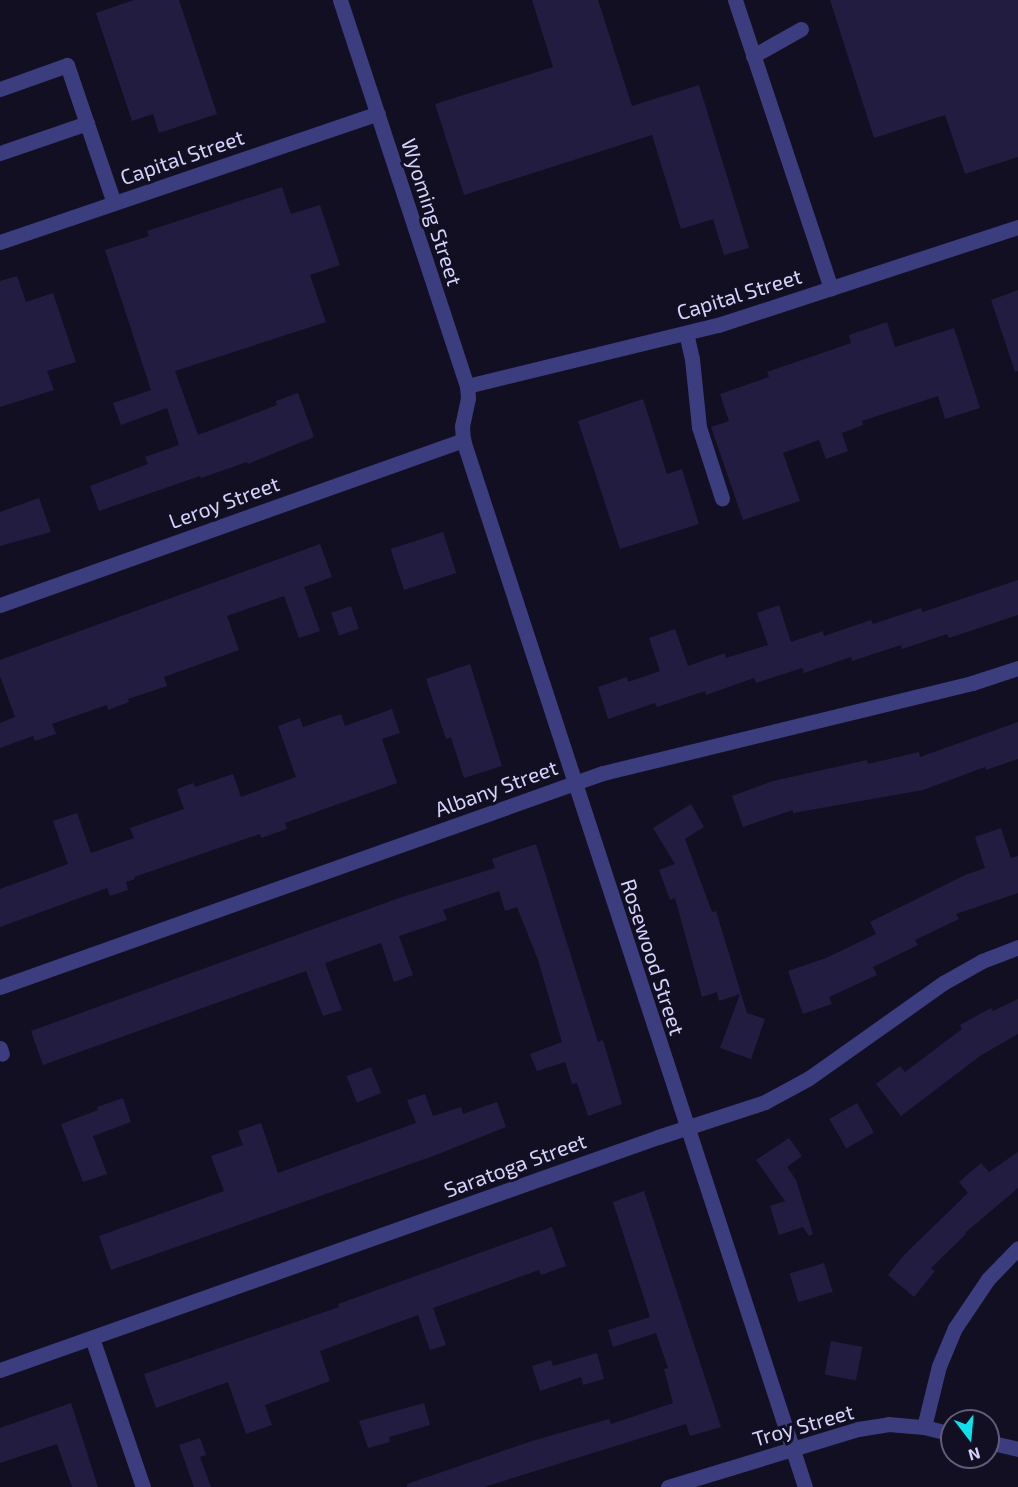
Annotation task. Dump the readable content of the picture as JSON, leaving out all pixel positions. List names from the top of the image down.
{
  "streets": {
    "street": [
      "Capital Street",
      "Wyoming Street",
      "Leroy Street",
      "Albany Street",
      "Rosewood Street",
      "Saratoga Street",
      "Troy Street"
    ]
  },
  "crossings": [
    ["Capital Street", "Wyoming Street"],
    ["Wyoming Street", "Leroy Street"],
    ["Wyoming Street", "Rosewood Street"],
    ["Leroy Street", "Rosewood Street"],
    ["Albany Street", "Rosewood Street"],
    ["Rosewood Street", "Saratoga Street"],
    ["Rosewood Street", "Troy Street"]
  ],
  "north": "bottom"
}
